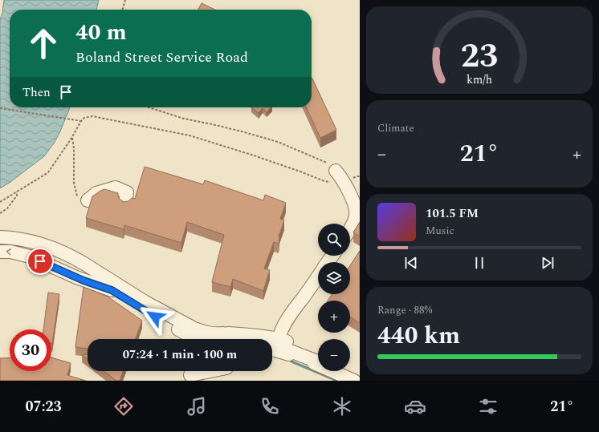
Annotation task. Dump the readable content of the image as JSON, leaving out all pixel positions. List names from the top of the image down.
{
  "page": {
    "turn": ["40 m", "Boland Street Service Road"],
    "then": "Then",
    "tile": [
      "Climate",
      ["Range · 88%", "440 km"]
    ],
    "heat": ["−", "21°", "+"],
    "song": ["101.5 FM", "Music"],
    "map_buttons": ["+", "−"],
    "limit": "30",
    "trip": "07:24 · 1 min · 100 m",
    "tabs": ["07:23", "21°"],
    "gauge": ["23", "km/h"]
  }
}
